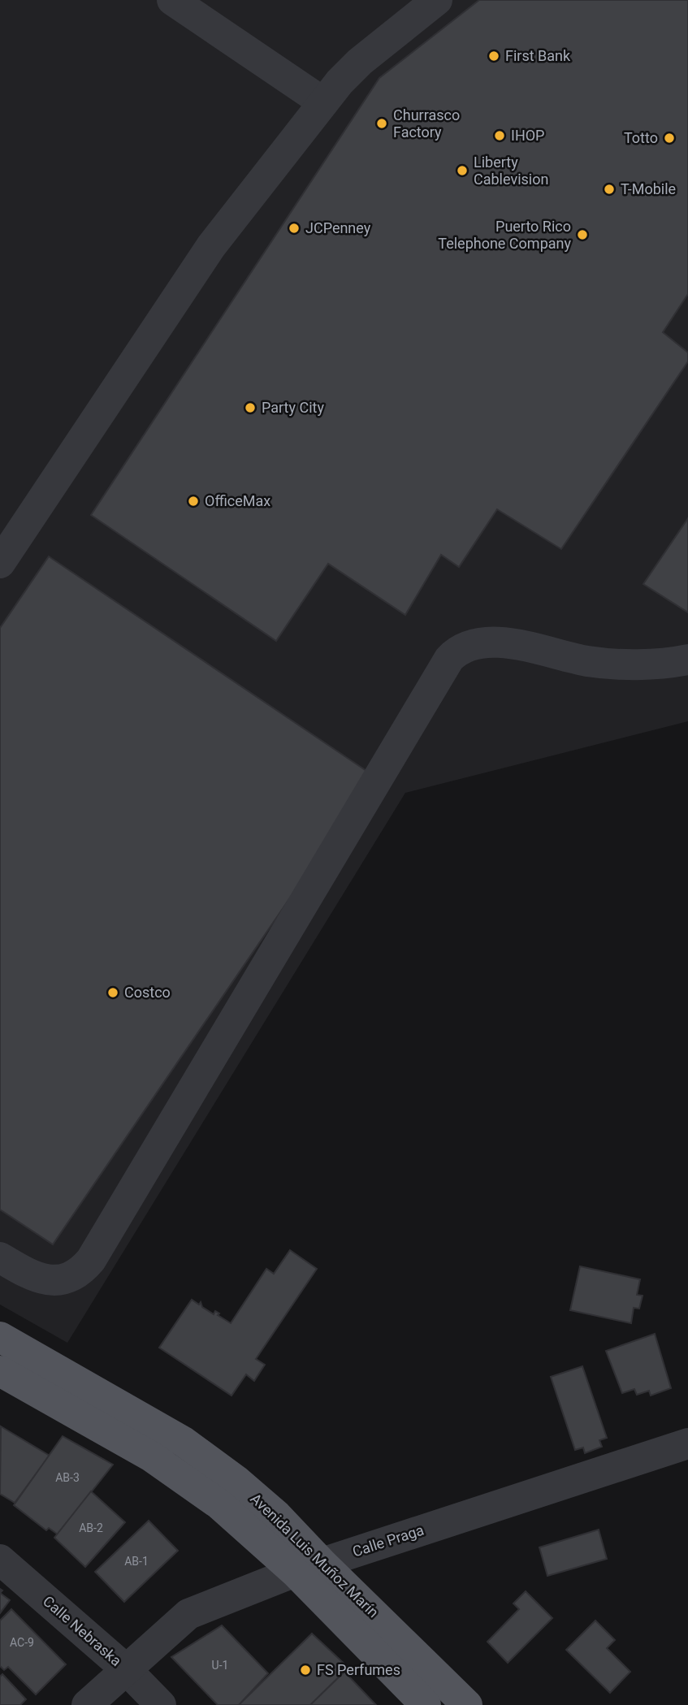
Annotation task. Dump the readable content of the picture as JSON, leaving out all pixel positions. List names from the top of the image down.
{
  "streets": {
    "main road": ["Avenida Luis Muñoz Marín"],
    "street": ["Calle Praga", "Calle Nebraska"]
  },
  "crossings": [
    ["Calle Praga", "Avenida Luis Muñoz Marín"],
    ["Calle Praga", "Calle Nebraska"]
  ],
  "places": [
    "First Bank",
    "Churrasco Factory",
    "IHOP",
    "Totto",
    "Liberty Cablevision",
    "T-Mobile",
    "JCPenney",
    "Puerto Rico Telephone Company",
    "Party City",
    "OfficeMax",
    "Costco",
    "FS Perfumes"
  ],
  "house_numbers": [
    "AB-3",
    "AB-2",
    "AB-1",
    "AC-9",
    "U-1"
  ]
}
